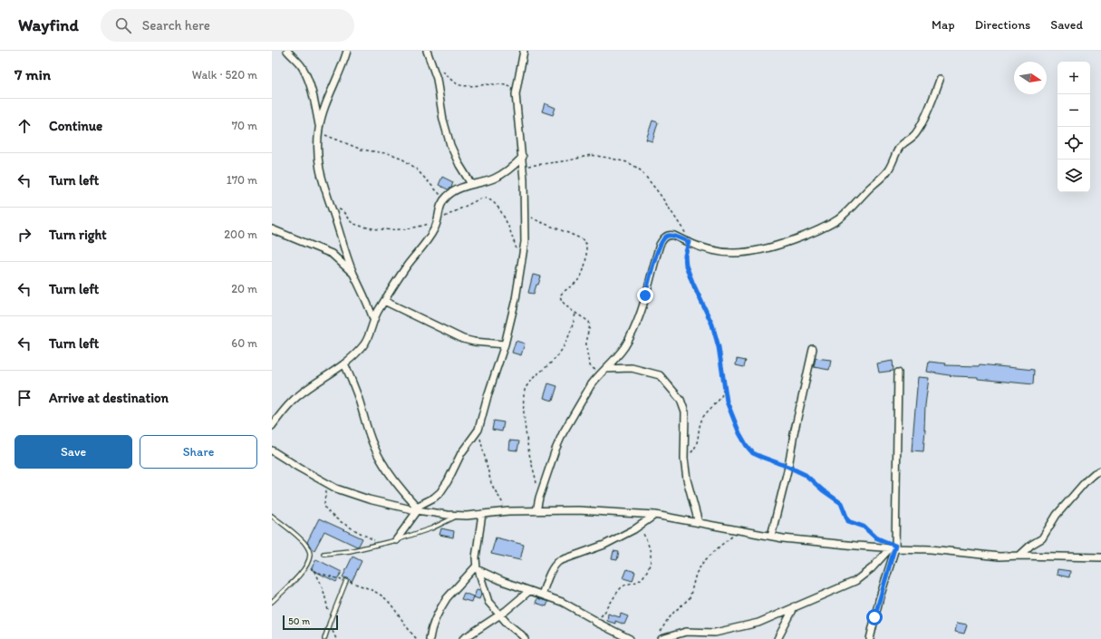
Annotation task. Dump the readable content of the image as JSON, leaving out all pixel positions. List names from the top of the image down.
{
  "scale_bar": "50 m",
  "north": "right",
  "page": {
    "header": "Wayfind",
    "search": "Search here",
    "nav": ["Map", "Directions", "Saved"],
    "heading": ["7 min", "Walk · 520 m"],
    "map_buttons": ["+", "−"],
    "list": [
      ["Continue", "70 m"],
      ["Turn left", "170 m"],
      ["Turn right", "200 m"],
      ["Turn left", "20 m"],
      ["Turn left", "60 m"],
      "Arrive at destination"
    ],
    "buttons": ["Save", "Share"],
    "scale": "50 m"
  }
}
